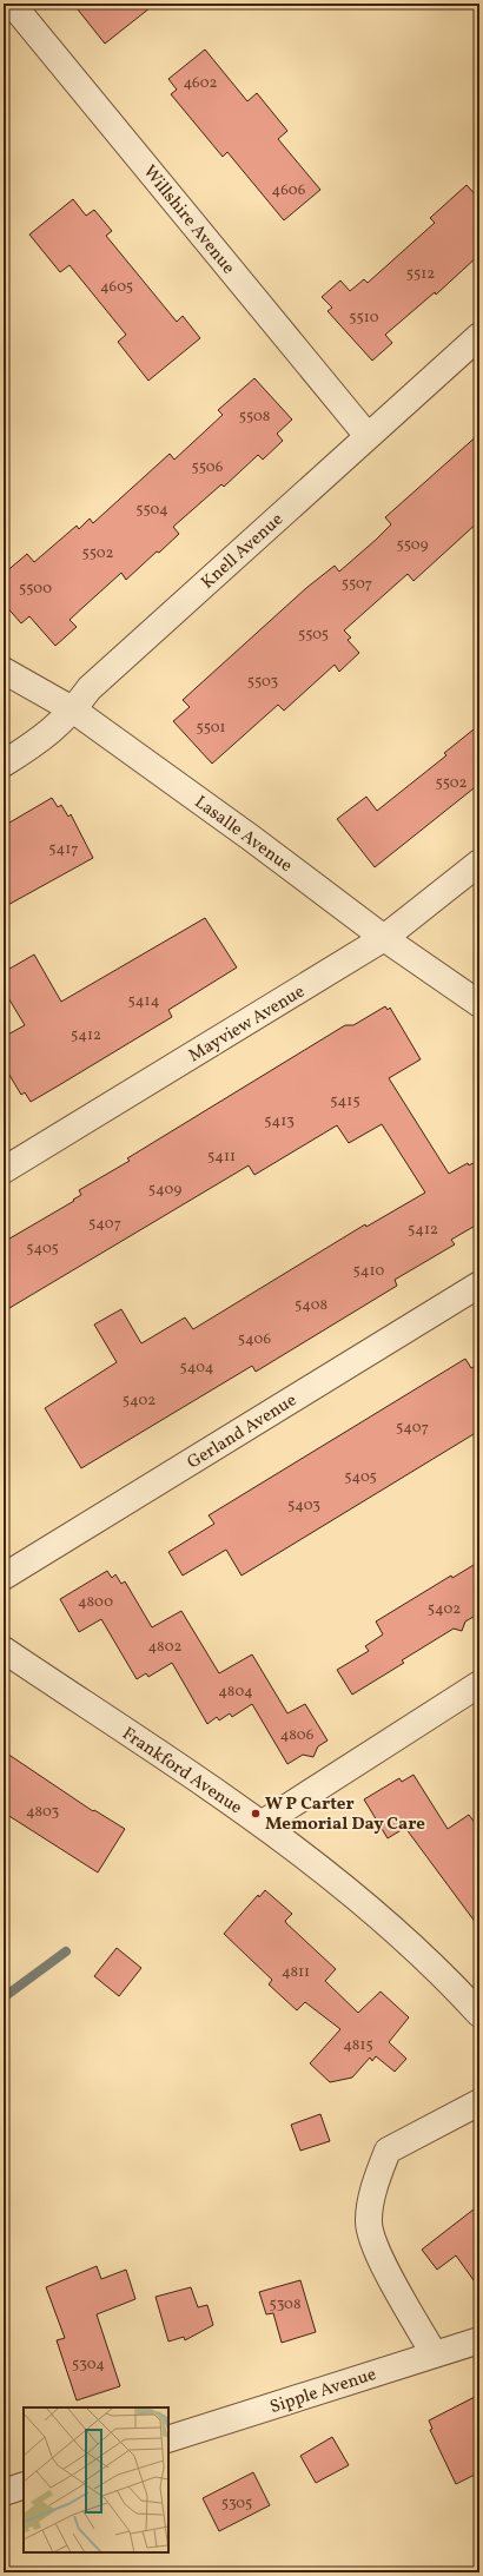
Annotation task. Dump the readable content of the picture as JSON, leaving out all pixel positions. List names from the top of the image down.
{
  "streets": {
    "street": [
      "Willshire Avenue",
      "Knell Avenue",
      "Lasalle Avenue",
      "Mayview Avenue",
      "Gerland Avenue",
      "Frankford Avenue",
      "Sipple Avenue"
    ]
  },
  "crossings": [
    ["Willshire Avenue", "Knell Avenue"],
    ["Knell Avenue", "Lasalle Avenue"],
    ["Lasalle Avenue", "Mayview Avenue"]
  ],
  "places": ["W P Carter Memorial Day Care"],
  "house_numbers": [
    "4602",
    "4606",
    "5512",
    "4605",
    "5510",
    "5508",
    "5506",
    "5504",
    "5509",
    "5502",
    "5507",
    "5500",
    "5505",
    "5503",
    "5501",
    "5502",
    "5417",
    "5414",
    "5412",
    "5415",
    "5413",
    "5411",
    "5409",
    "5407",
    "5412",
    "5405",
    "5410",
    "5408",
    "5406",
    "5404",
    "5402",
    "5407",
    "5405",
    "5403",
    "4800",
    "5402",
    "4802",
    "4804",
    "4806",
    "4803",
    "4811",
    "4815",
    "5308",
    "5304",
    "5305"
  ]
}
